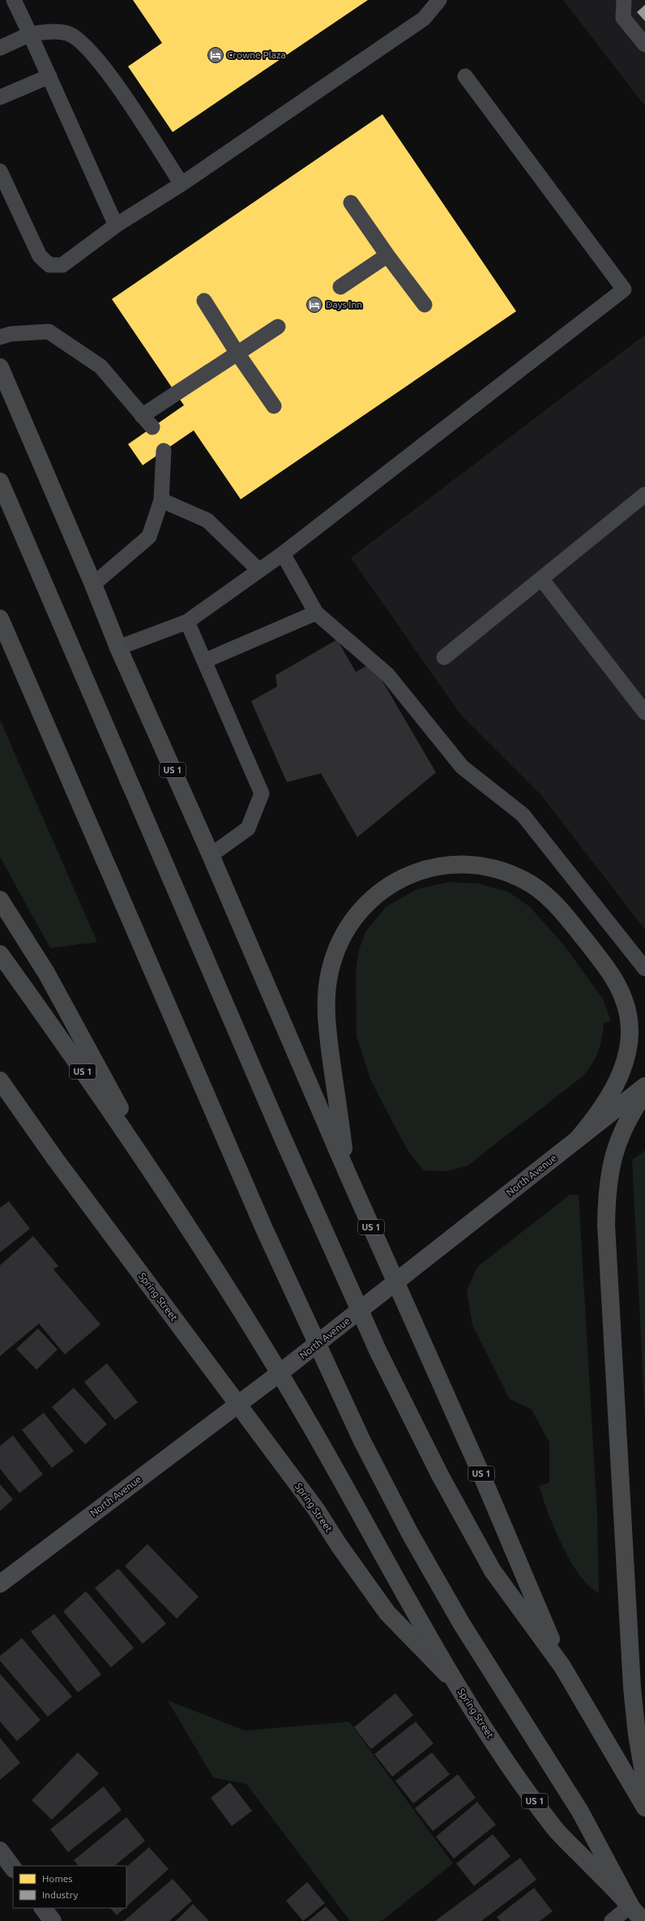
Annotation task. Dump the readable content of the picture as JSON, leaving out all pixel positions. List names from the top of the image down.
{
  "streets": {
    "main road": ["US 1", "North Avenue", "Spring Street"]
  },
  "crossings": [
    ["US 1", "North Avenue"],
    ["US 1", "Spring Street"],
    ["North Avenue", "Spring Street"]
  ],
  "places": {
    "hotel": ["Crowne Plaza", "Days Inn"]
  },
  "legend": ["Homes", "Industry"]
}
